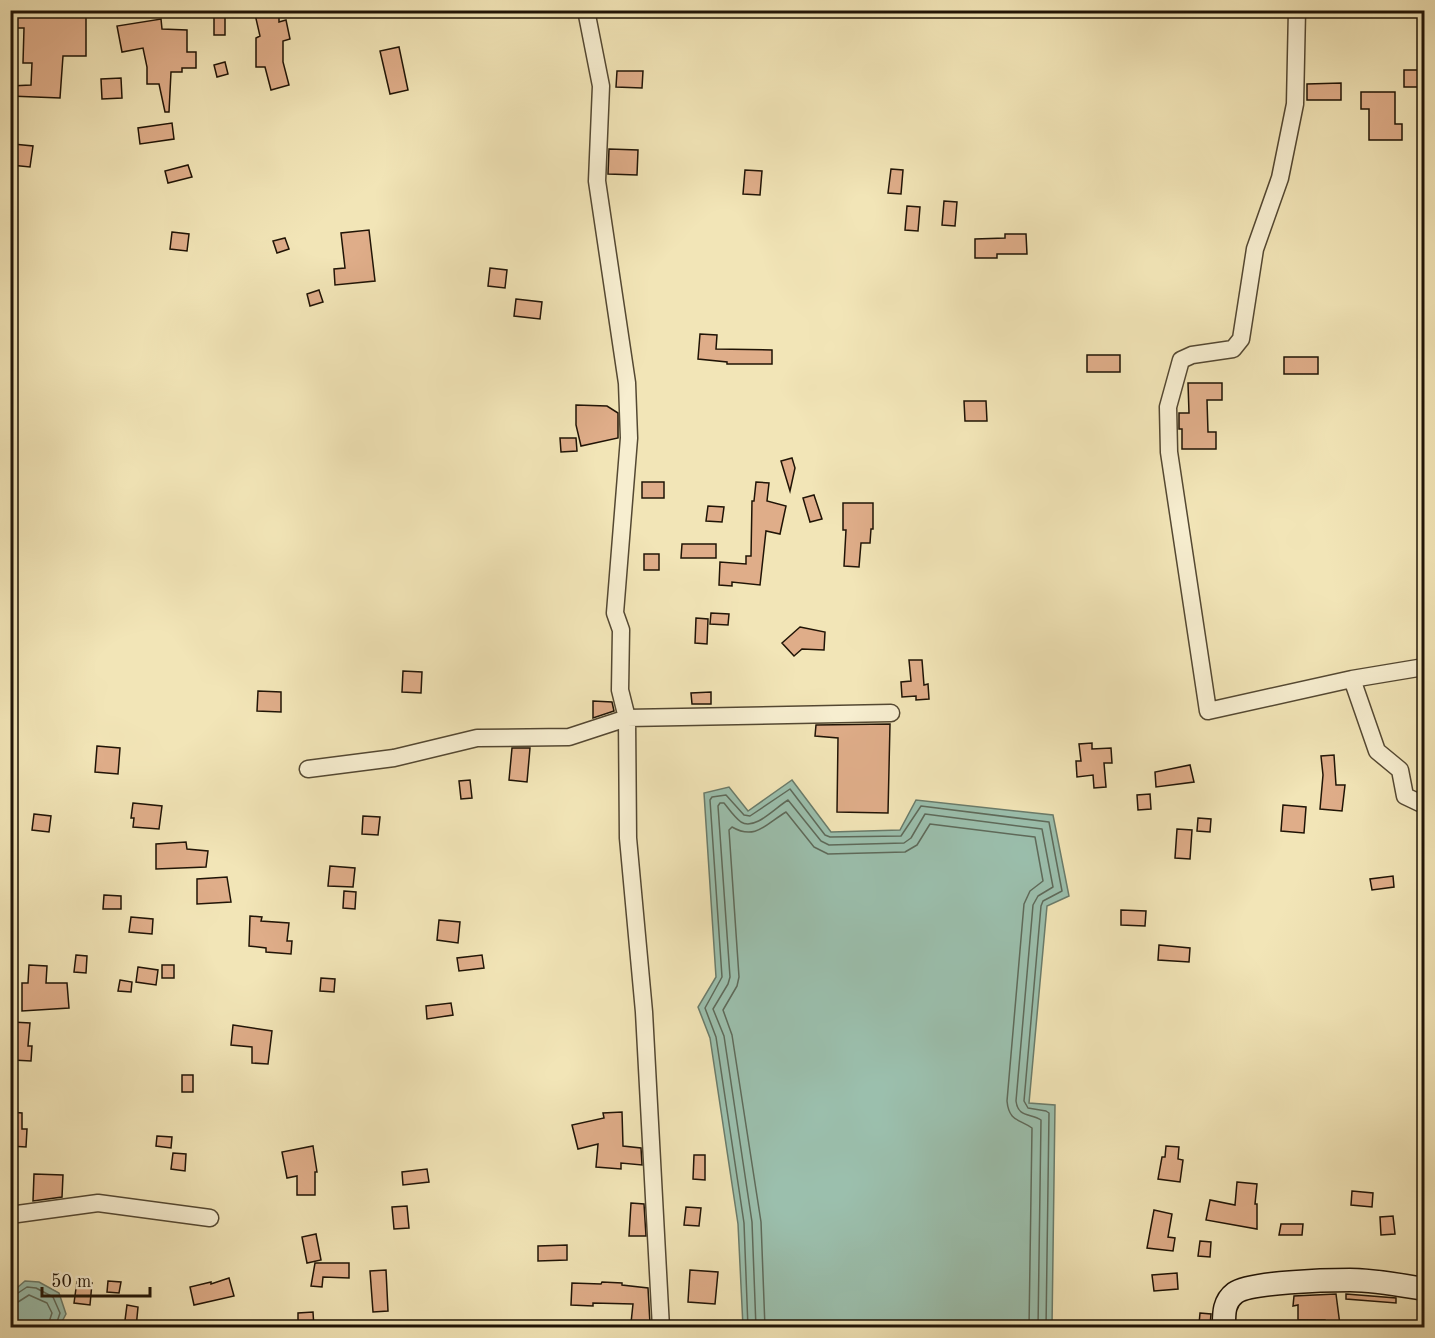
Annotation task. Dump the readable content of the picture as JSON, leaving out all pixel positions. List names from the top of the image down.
{
  "scale_bar": "50 m"
}
